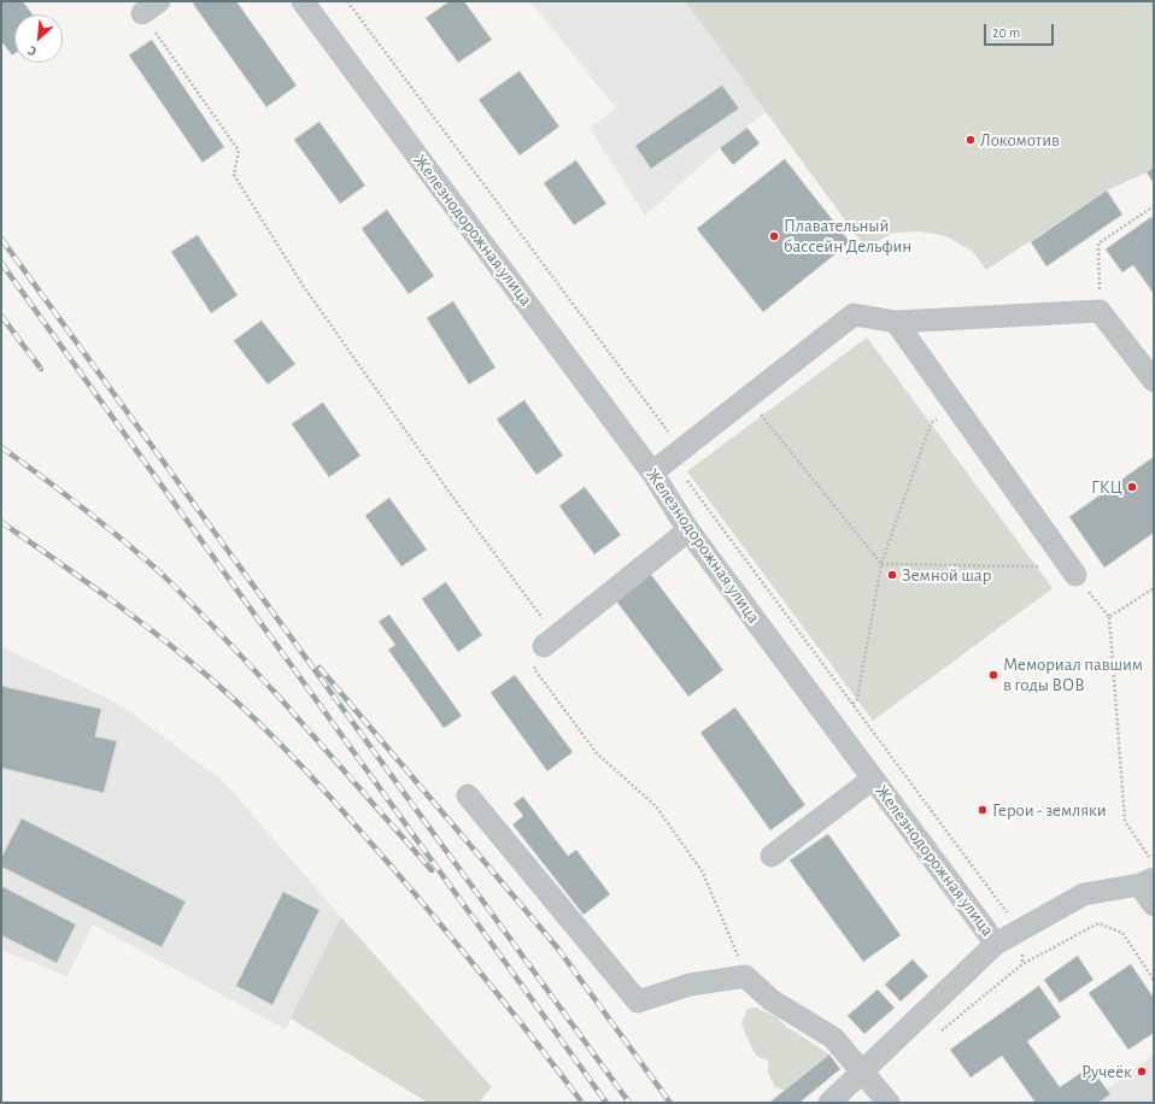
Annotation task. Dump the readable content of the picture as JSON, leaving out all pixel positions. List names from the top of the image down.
{
  "streets": {
    "street": ["Железнодорожная улица"]
  },
  "places": [
    "Локомотив",
    "Плавательный бассейн Дельфин",
    "ГКЦ",
    "Земной шар",
    "Мемориал павшим в годы ВОВ",
    "Герои - земляки",
    "Ручеёк"
  ],
  "scale_bar": "20 m",
  "north": "bottom left"
}
